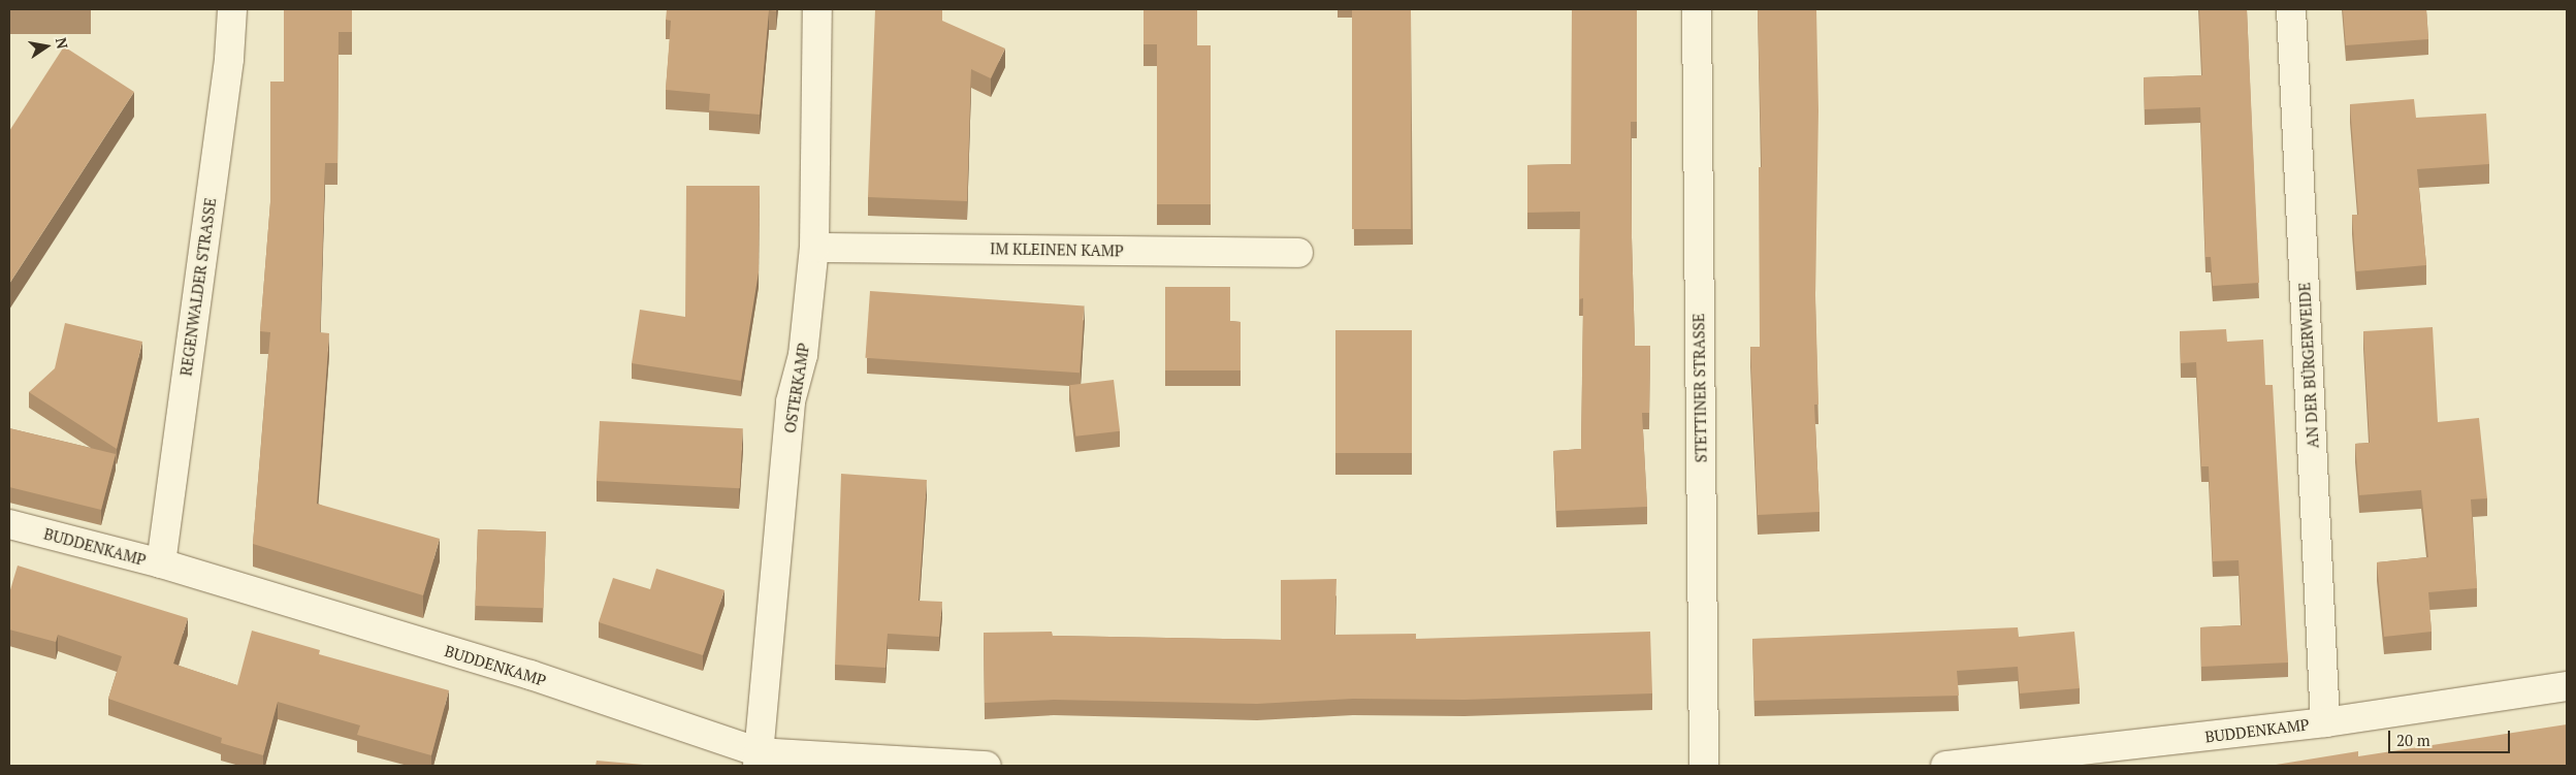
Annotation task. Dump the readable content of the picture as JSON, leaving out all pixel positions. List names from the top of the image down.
{
  "streets": {
    "street": [
      "IM KLEINEN KAMP",
      "REGENWALDER STRASSE",
      "AN DER BÜRGERWEIDE",
      "OSTERKAMP",
      "STETTINER STRASSE",
      "BUDDENKAMP"
    ]
  },
  "crossings": [
    ["IM KLEINEN KAMP", "OSTERKAMP"],
    ["REGENWALDER STRASSE", "BUDDENKAMP"],
    ["AN DER BÜRGERWEIDE", "BUDDENKAMP"],
    ["OSTERKAMP", "BUDDENKAMP"]
  ],
  "scale_bar": "20 m",
  "north": "right"
}
